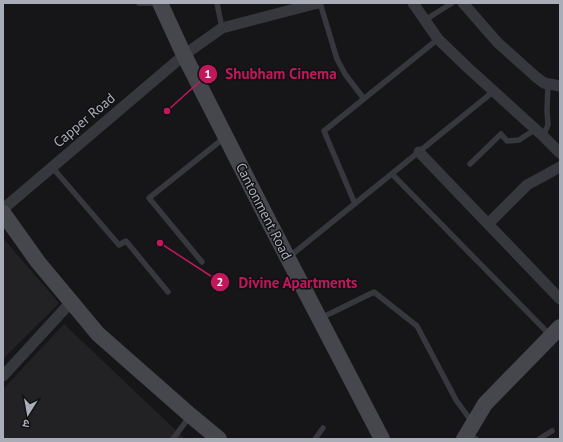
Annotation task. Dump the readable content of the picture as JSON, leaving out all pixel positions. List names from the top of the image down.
{
  "streets": {
    "street": ["Capper Road", "Cantonment Road"]
  },
  "crossings": [
    ["Capper Road", "Cantonment Road"]
  ],
  "places": ["Shubham Cinema", "Divine Apartments"],
  "north": "bottom"
}
